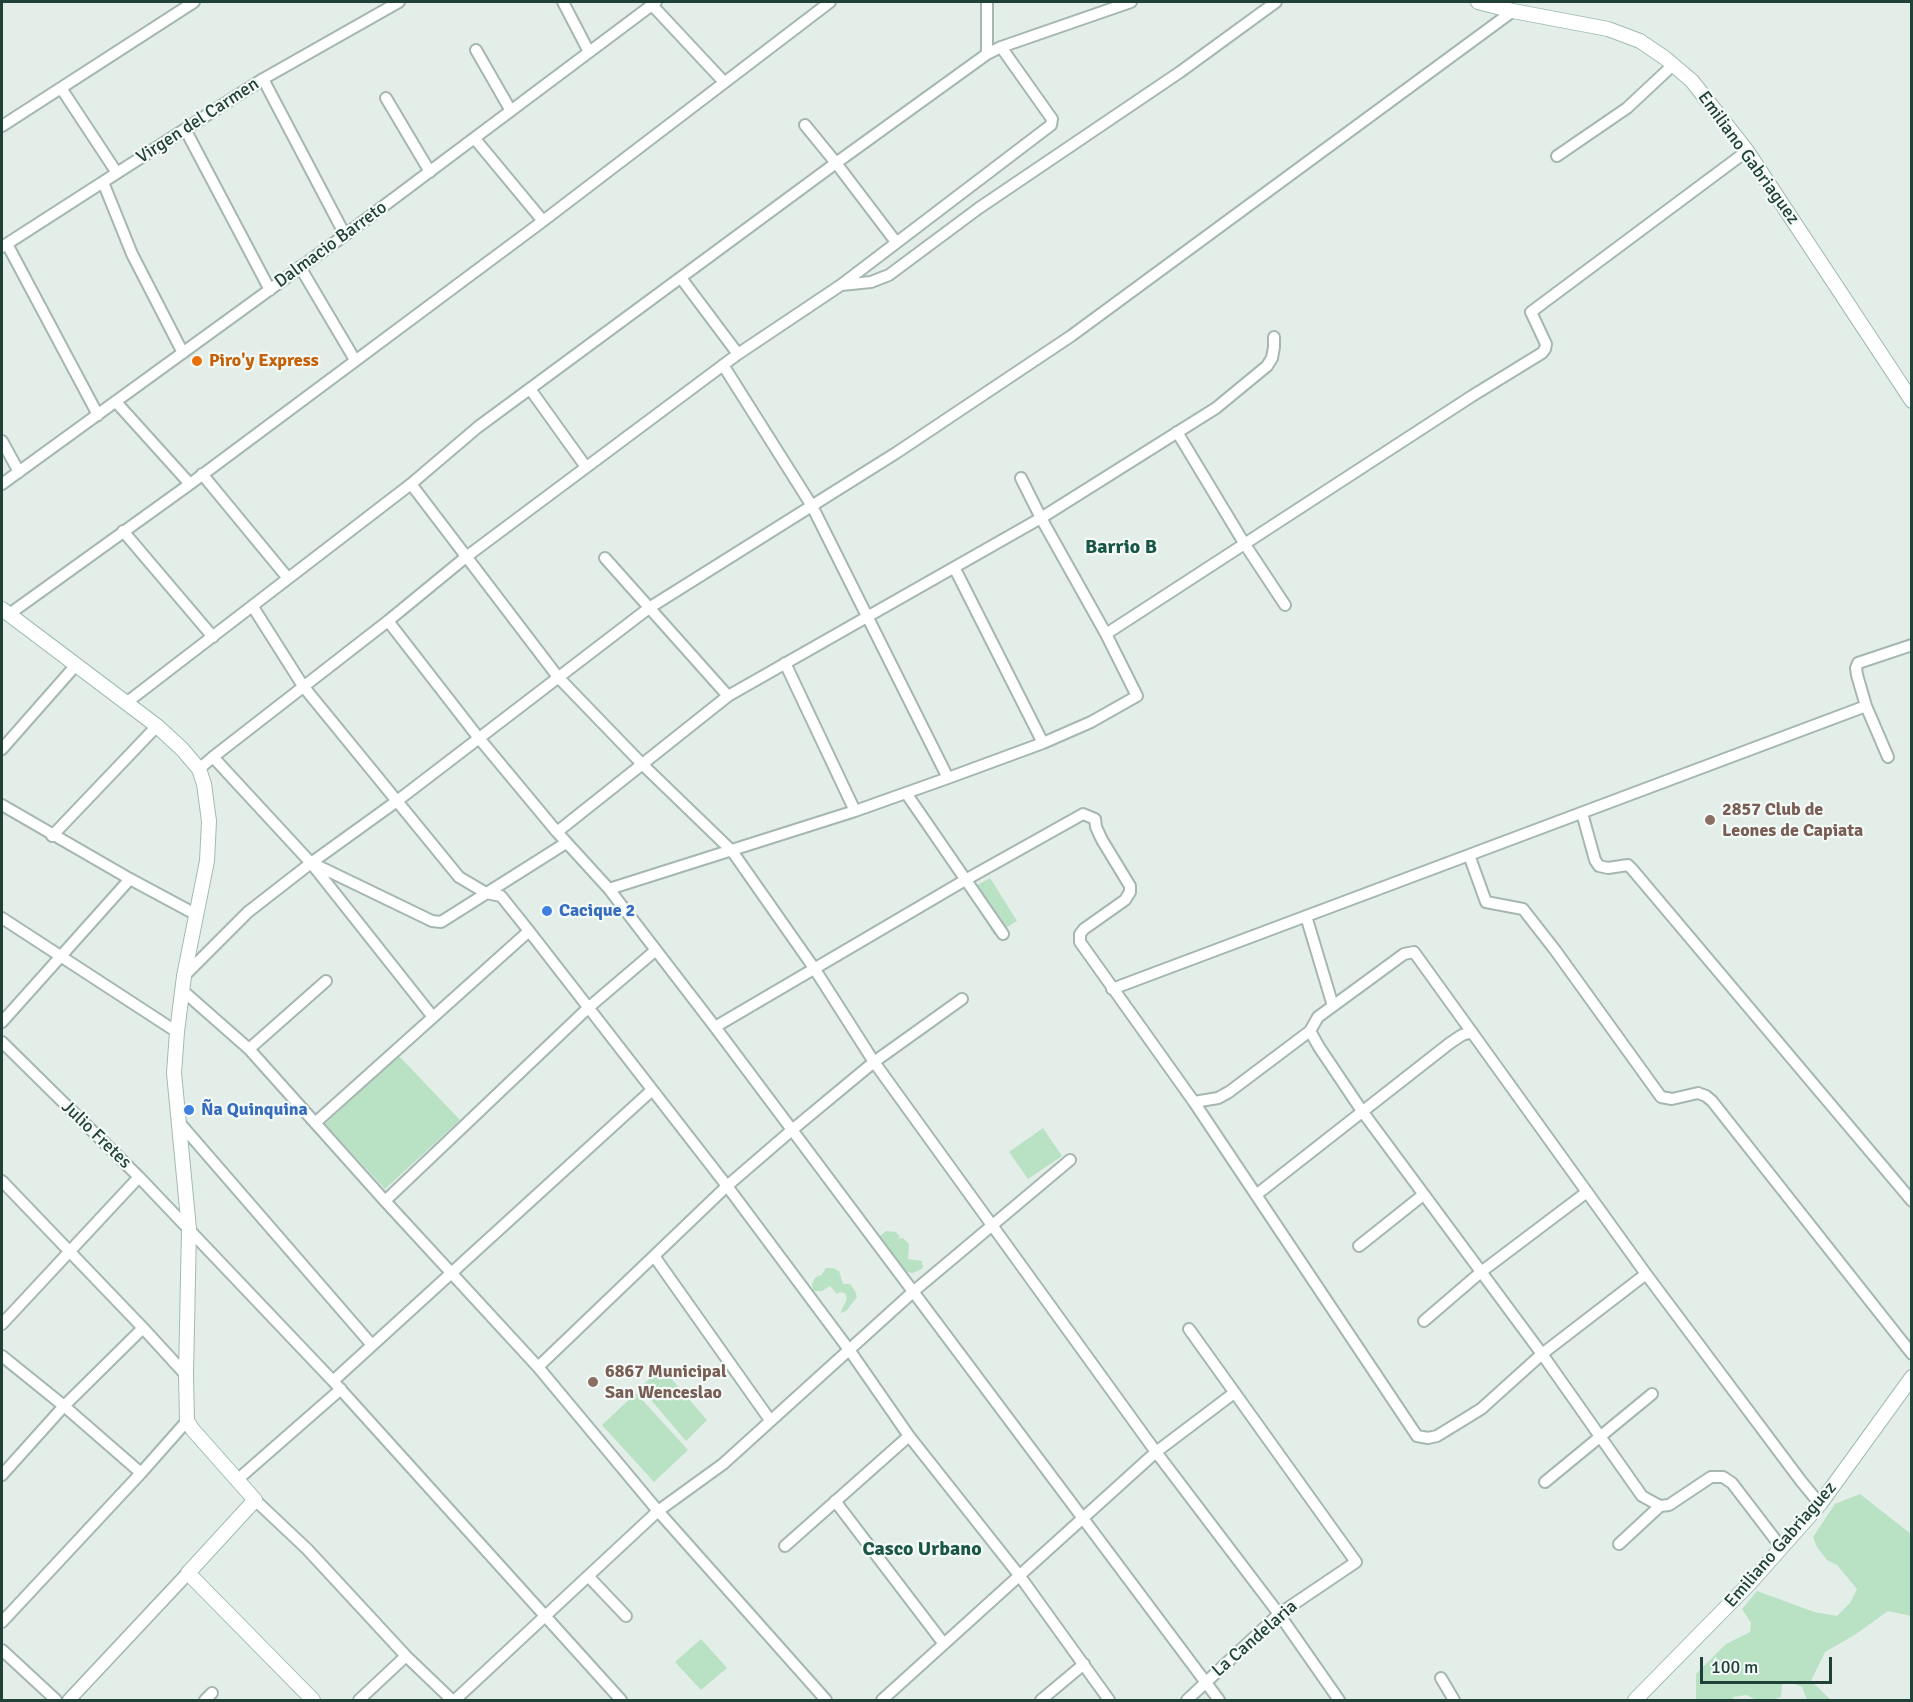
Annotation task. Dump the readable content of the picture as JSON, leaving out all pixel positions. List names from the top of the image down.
{
  "streets": {
    "main road": ["Emiliano Gabriaguez"],
    "street": [
      "Virgen del Carmen",
      "Dalmacio Barreto",
      "Julio Fretes",
      "La Candelaria"
    ]
  },
  "districts": ["Barrio B", "Casco Urbano"],
  "places": [
    "Piro'y Express",
    "2857 Club de Leones de Capiata",
    "Cacique 2",
    "Ña Quinquina",
    "6867 Municipal San Wenceslao"
  ],
  "scale_bar": "100 m"
}
